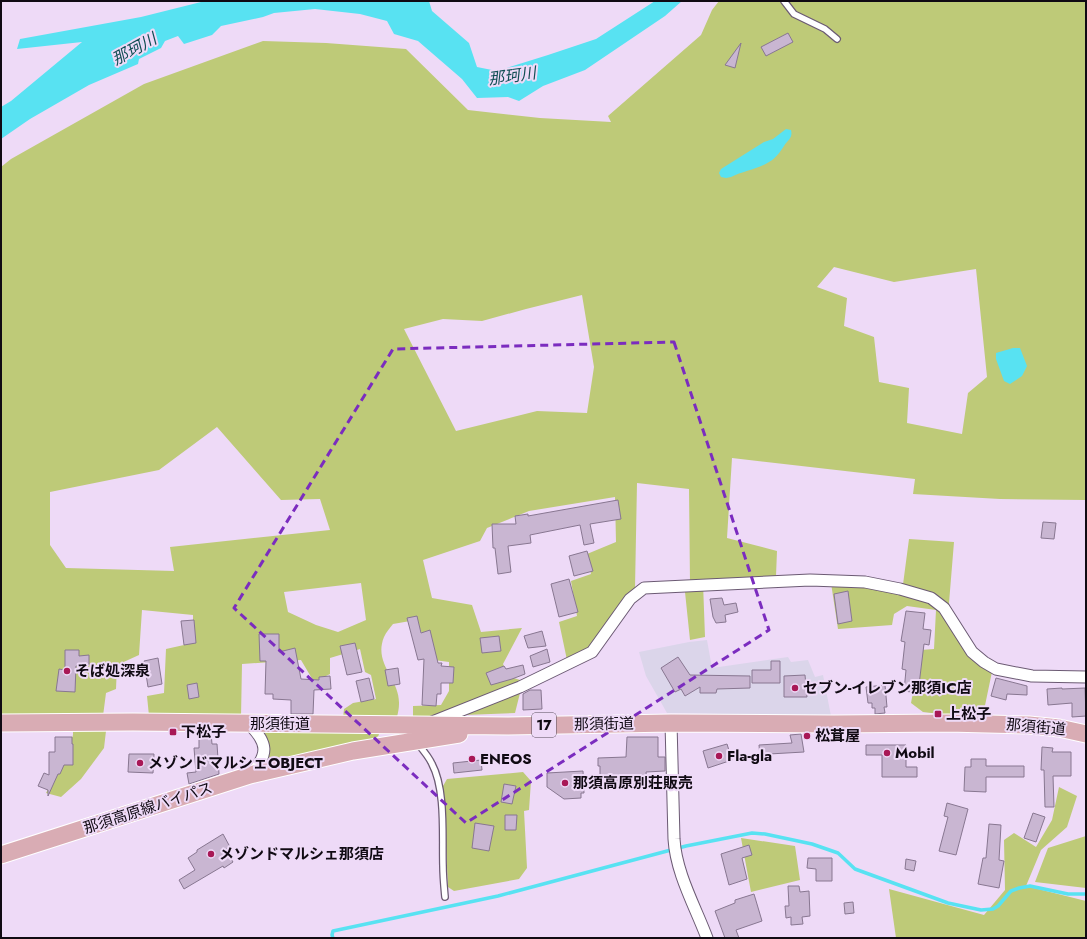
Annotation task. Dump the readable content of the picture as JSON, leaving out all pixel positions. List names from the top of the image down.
{
  "streets": {
    "main road": ["那須街道", "17", "那須高原線バイパス"]
  },
  "crossings": [
    ["那須街道", "那須高原線バイパス"]
  ],
  "water": ["那珂川"],
  "places": {
    "other": [
      "そば処深泉",
      "セブン-イレブン那須IC店",
      "松茸屋",
      "Mobil",
      "Fla-gla",
      "ENEOS",
      "メゾンドマルシェOBJECT",
      "那須高原別荘販売",
      "メゾンドマルシェ那須店"
    ],
    "transit": ["上松子", "下松子"]
  }
}
